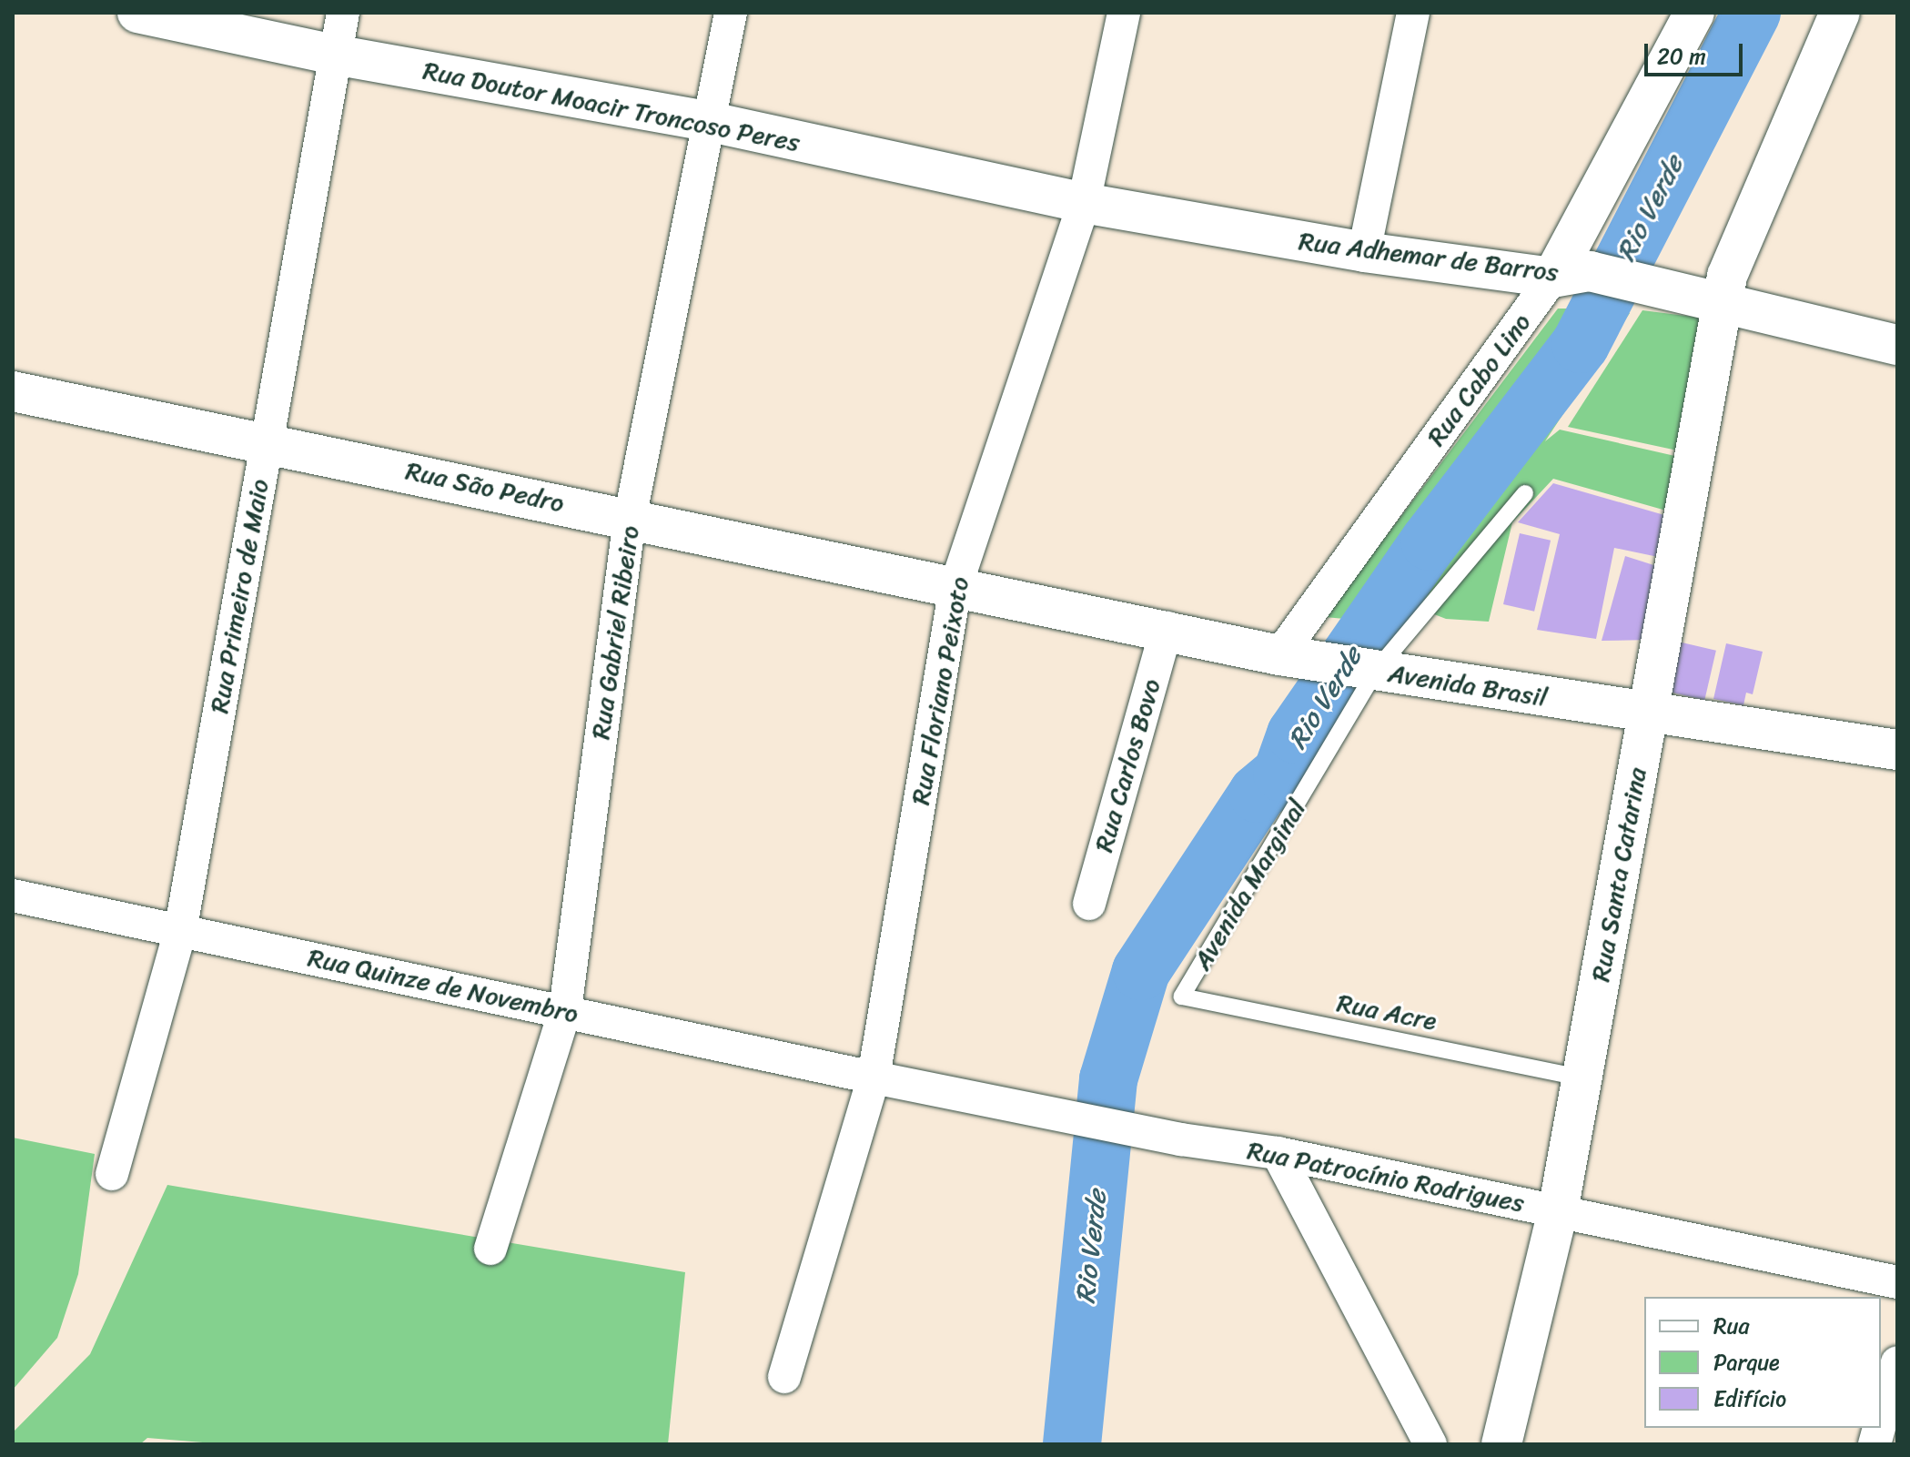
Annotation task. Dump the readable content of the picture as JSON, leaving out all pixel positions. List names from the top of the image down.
{
  "streets": {
    "street": [
      "Rua Doutor Moacir Troncoso Peres",
      "Rua Adhemar de Barros",
      "Rua Cabo Lino",
      "Rua São Pedro",
      "Rua Primeiro de Maio",
      "Rua Gabriel Ribeiro",
      "Avenida Brasil",
      "Rua Floriano Peixoto",
      "Rua Carlos Bovo",
      "Rua Santa Catarina",
      "Rua Quinze de Novembro",
      "Rua Patrocínio Rodrigues"
    ],
    "lane": ["Avenida Marginal", "Rua Acre"]
  },
  "crossings": [
    ["Rua Doutor Moacir Troncoso Peres", "Rua Adhemar de Barros"],
    ["Rua Doutor Moacir Troncoso Peres", "Rua Primeiro de Maio"],
    ["Rua Doutor Moacir Troncoso Peres", "Rua Gabriel Ribeiro"],
    ["Rua Doutor Moacir Troncoso Peres", "Rua Floriano Peixoto"],
    ["Rua Adhemar de Barros", "Rua Cabo Lino"],
    ["Rua Adhemar de Barros", "Rua Floriano Peixoto"],
    ["Rua Adhemar de Barros", "Rua Santa Catarina"],
    ["Rua Cabo Lino", "Avenida Brasil"],
    ["Rua São Pedro", "Rua Primeiro de Maio"],
    ["Rua São Pedro", "Rua Gabriel Ribeiro"],
    ["Rua São Pedro", "Avenida Brasil"],
    ["Rua São Pedro", "Rua Floriano Peixoto"],
    ["Rua Primeiro de Maio", "Rua Quinze de Novembro"],
    ["Rua Gabriel Ribeiro", "Rua Quinze de Novembro"],
    ["Avenida Brasil", "Rua Floriano Peixoto"],
    ["Avenida Brasil", "Rua Carlos Bovo"],
    ["Avenida Brasil", "Rua Santa Catarina"],
    ["Avenida Brasil", "Avenida Marginal"],
    ["Rua Floriano Peixoto", "Rua Quinze de Novembro"],
    ["Rua Floriano Peixoto", "Rua Patrocínio Rodrigues"],
    ["Rua Santa Catarina", "Rua Acre"],
    ["Rua Santa Catarina", "Rua Patrocínio Rodrigues"],
    ["Avenida Marginal", "Rua Acre"],
    ["Rua Quinze de Novembro", "Rua Patrocínio Rodrigues"]
  ],
  "water": ["Rio Verde"],
  "legend": ["Rua", "Parque", "Edifício"],
  "scale_bar": "20 m"
}
